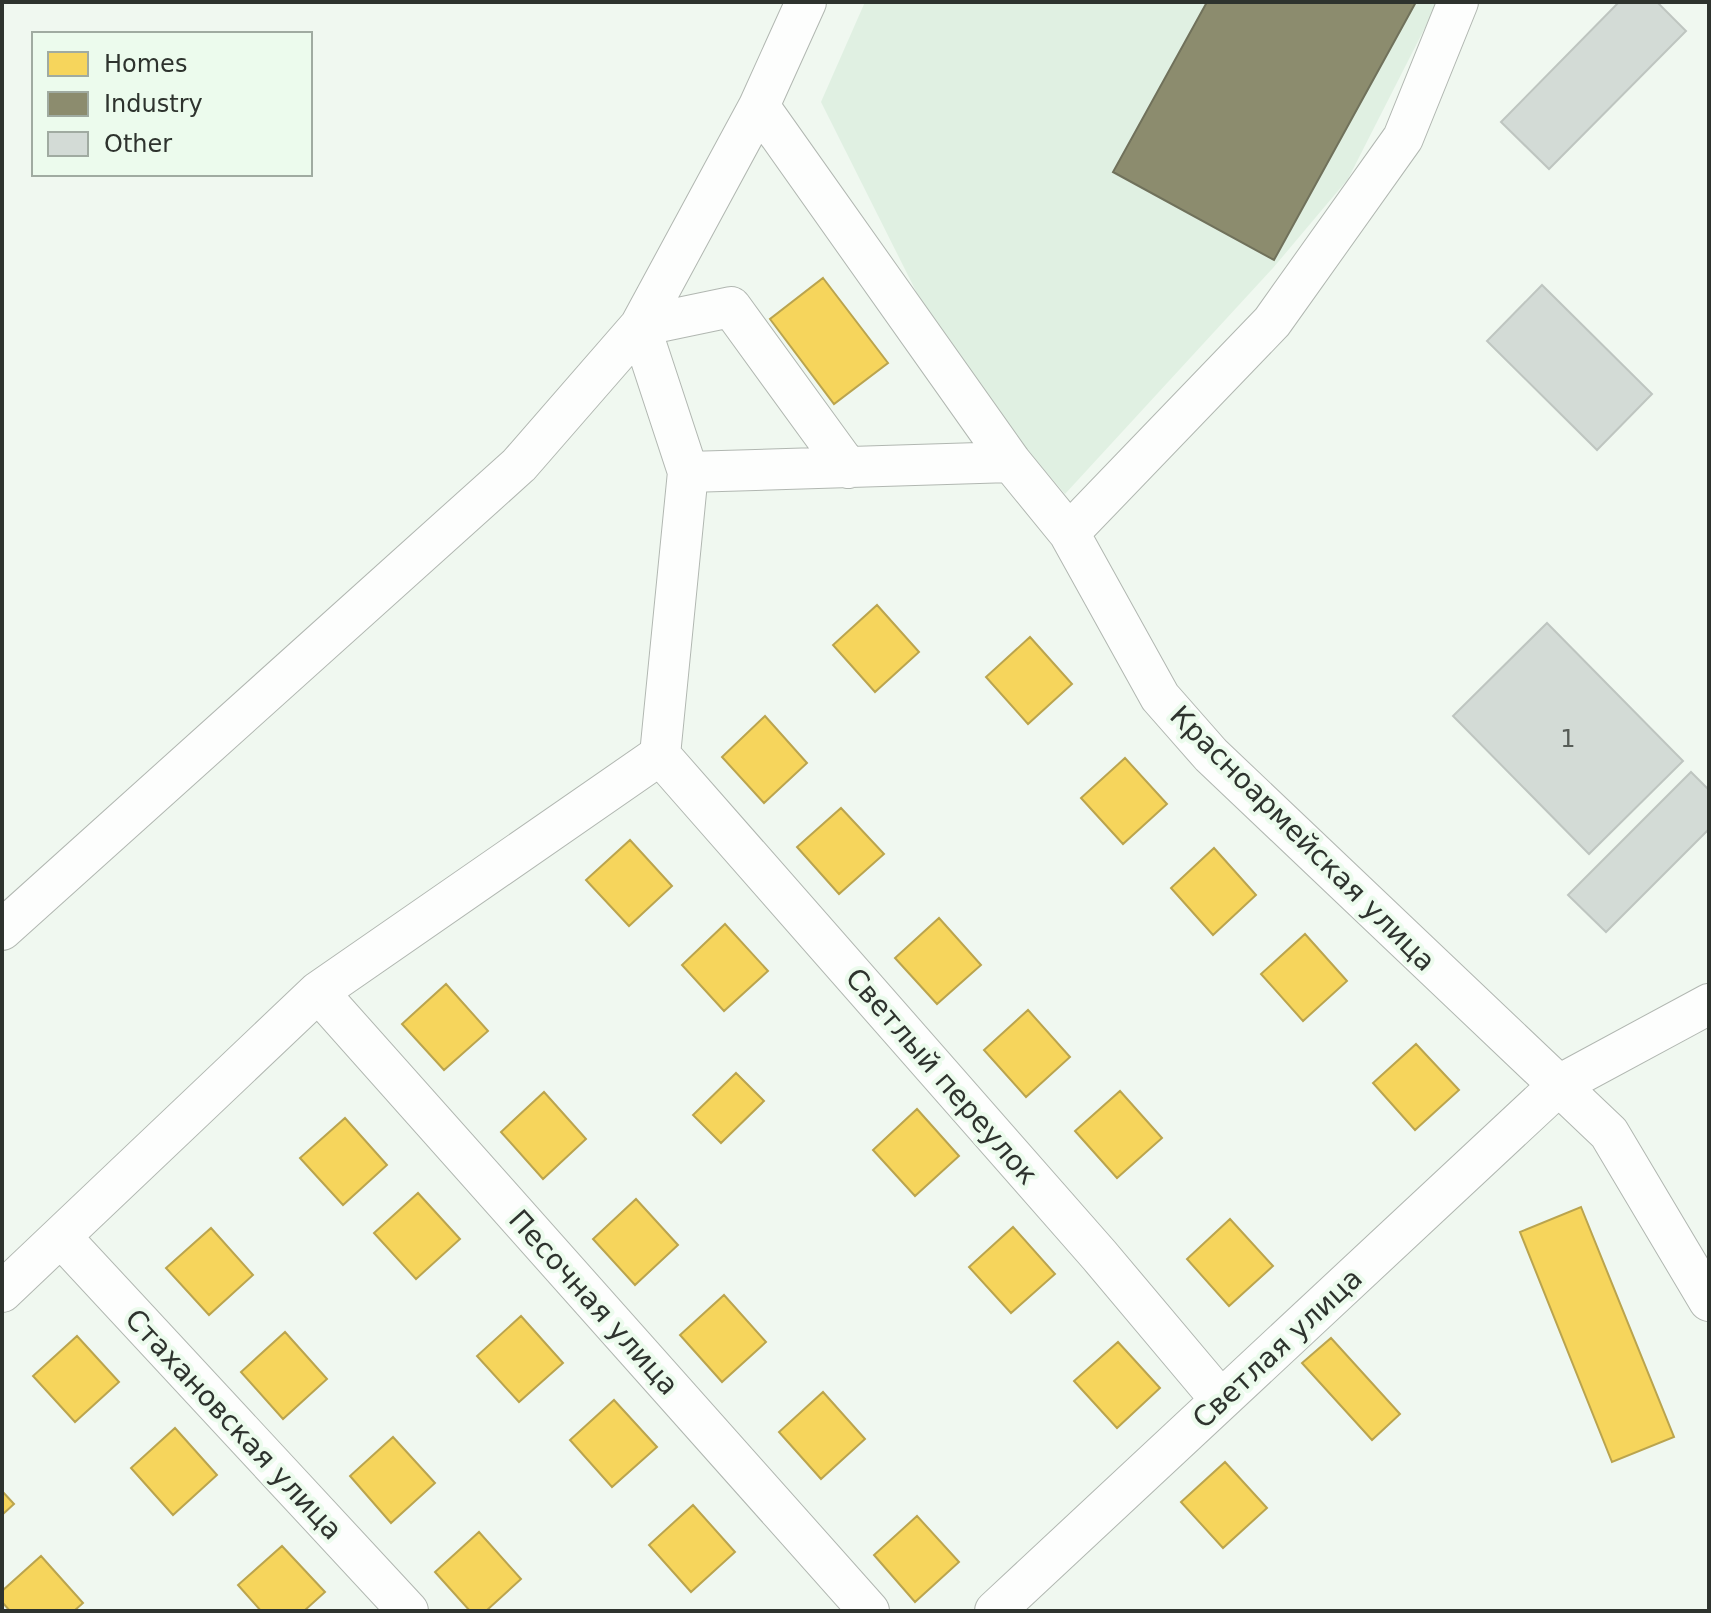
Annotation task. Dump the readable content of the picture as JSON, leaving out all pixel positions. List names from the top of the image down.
{
  "streets": {
    "street": [
      "Красноармейская улица",
      "Светлый переулок",
      "Песочная улица",
      "Светлая улица",
      "Стахановская улица"
    ]
  },
  "crossings": [
    ["Красноармейская улица", "Светлая улица"],
    ["Светлый переулок", "Светлая улица"]
  ],
  "house_numbers": ["1"],
  "legend": ["Homes", "Industry", "Other"]
}
